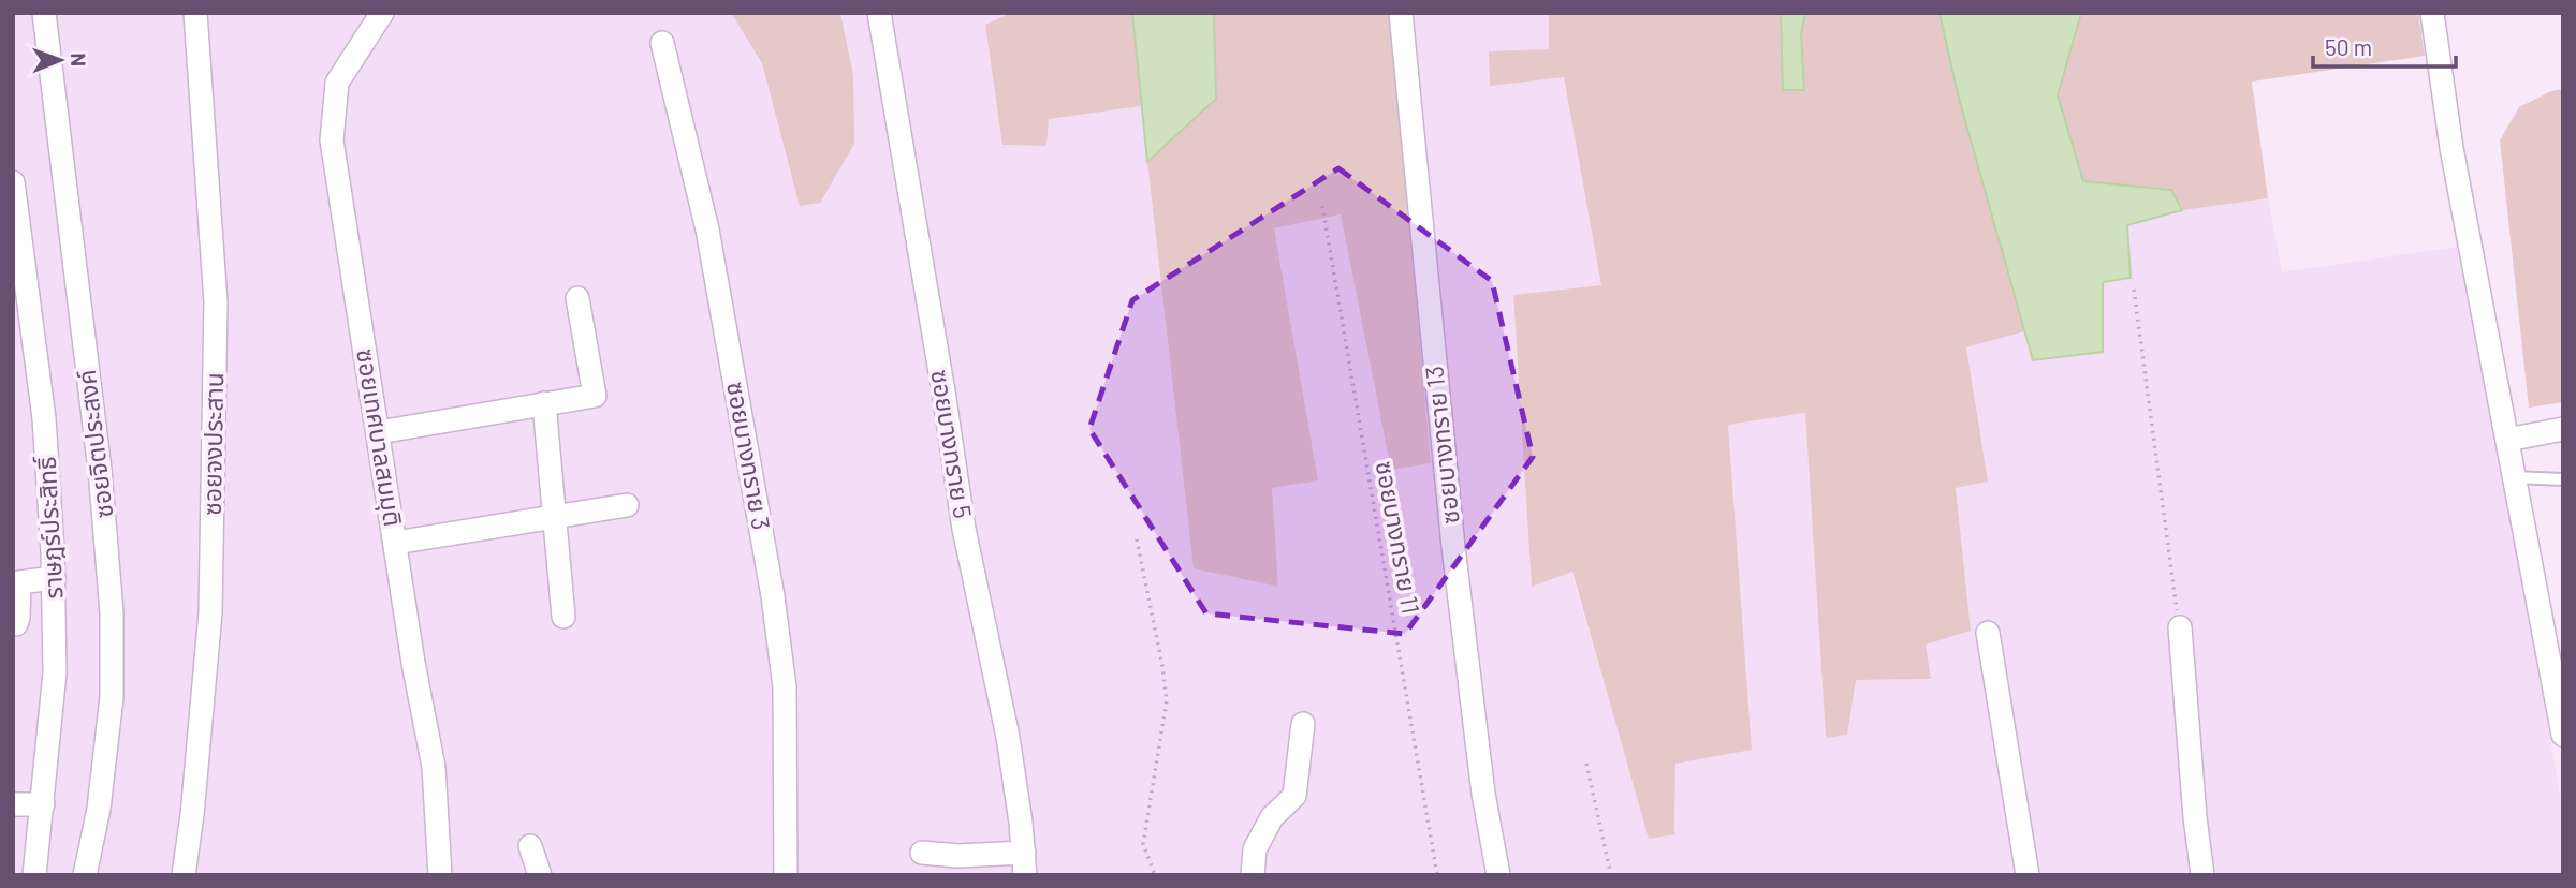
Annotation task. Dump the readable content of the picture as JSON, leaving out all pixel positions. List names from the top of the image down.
{
  "streets": {
    "street": [
      "ซอยเทศบาลสมมุติ",
      "ซอยจิตประสงค์",
      "ซอยจงประสาน",
      "ซอยบางทราย 5",
      "ซอยบางทราย 13",
      "ซอยบางทราย 3",
      "ราษฎร์ประสิทธิ์"
    ],
    "path": ["ซอยบางทราย 11"]
  },
  "scale_bar": "50 m",
  "north": "right"
}
